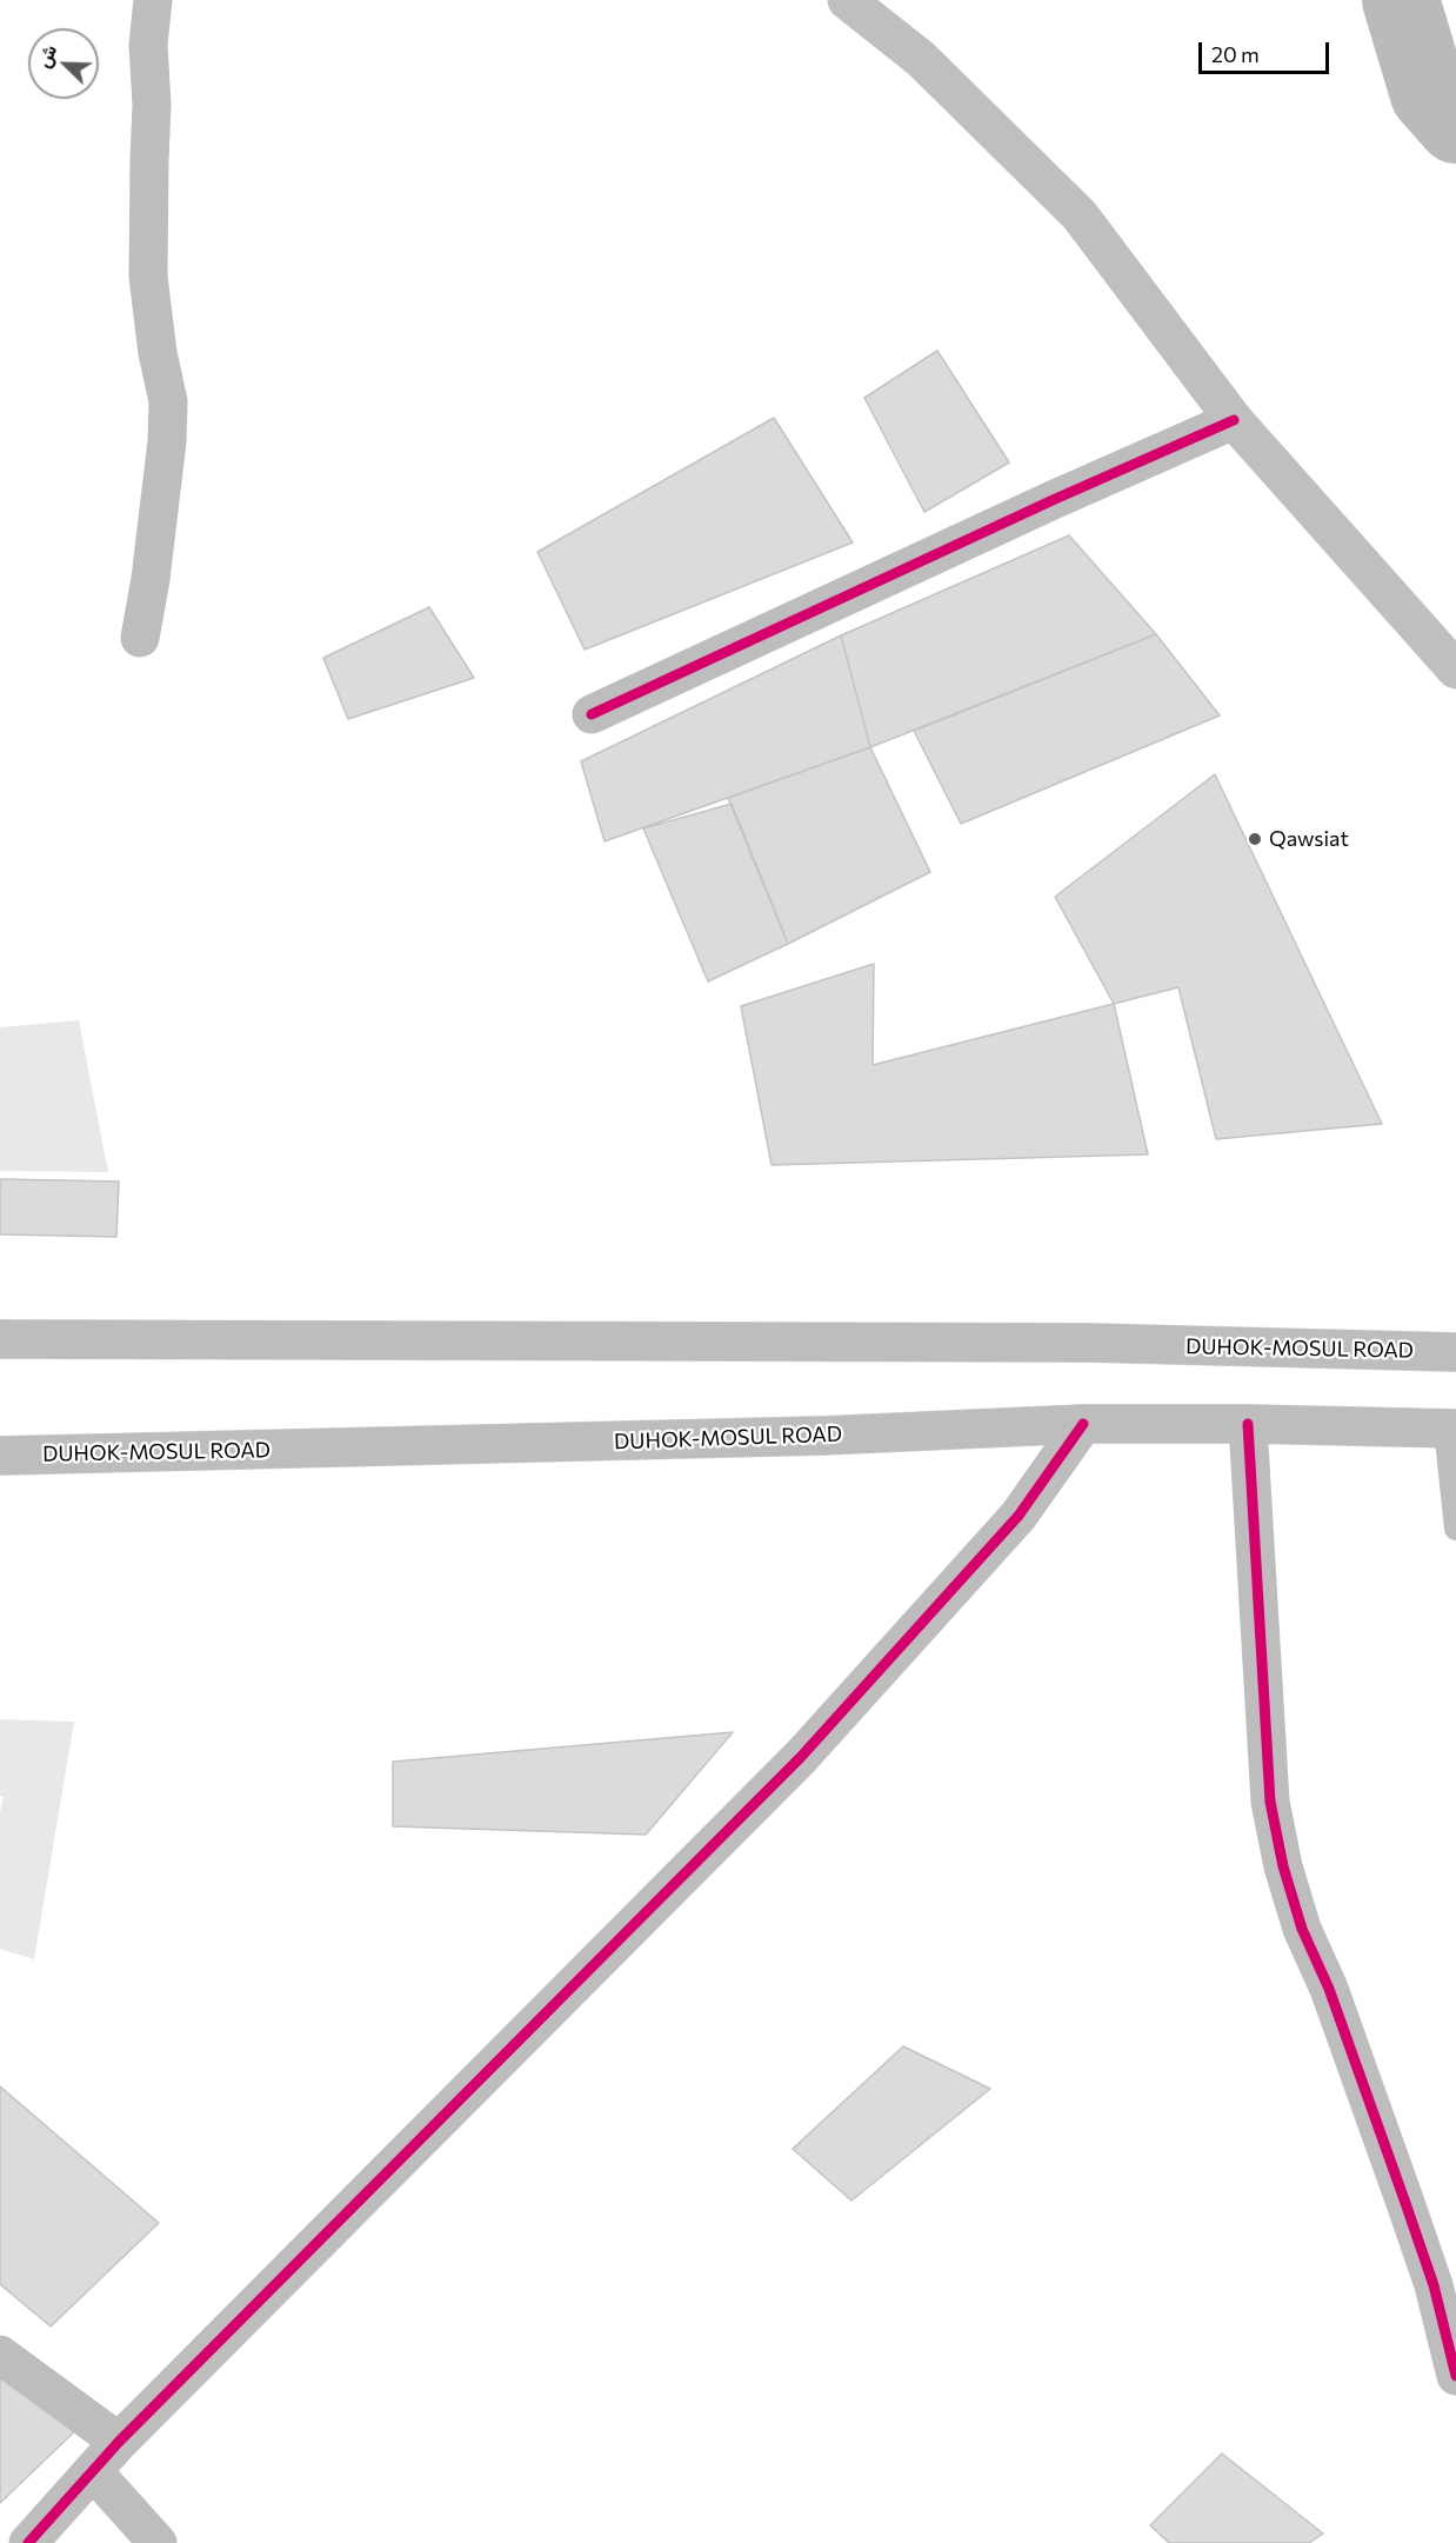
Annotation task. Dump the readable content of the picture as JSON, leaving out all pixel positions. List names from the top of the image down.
{
  "streets": {
    "main road": ["DUHOK-MOSUL ROAD"]
  },
  "places": ["Qawsiat"],
  "scale_bar": "20 m",
  "north": "top left"
}
